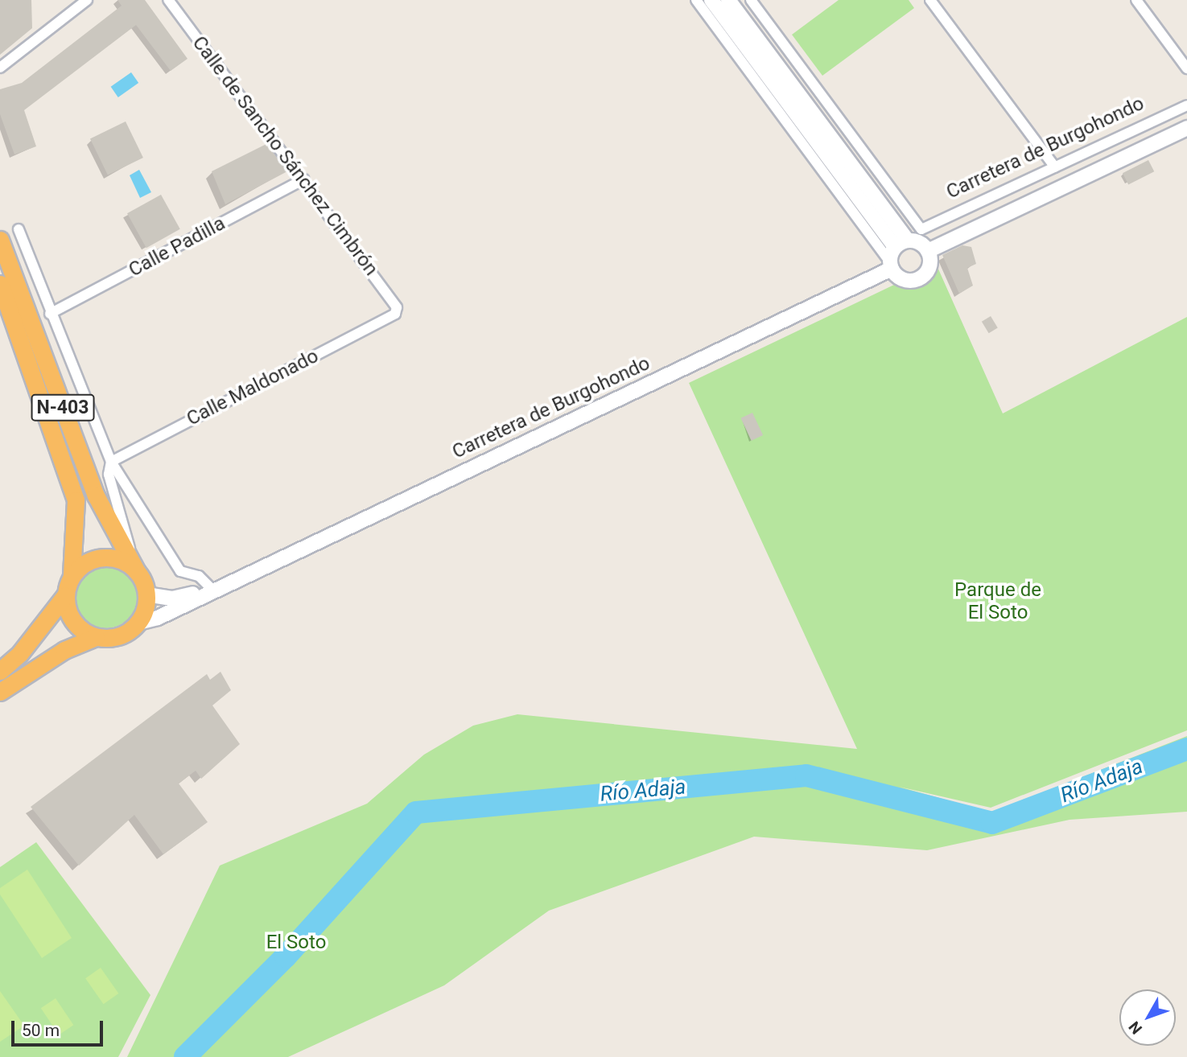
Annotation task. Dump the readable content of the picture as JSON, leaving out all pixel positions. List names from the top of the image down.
{
  "streets": {
    "highway": ["N-403"],
    "main road": ["Carretera de Burgohondo"],
    "street": ["Calle de Sancho Sánchez Cimbrón", "Calle Padilla", "Calle Maldonado"]
  },
  "crossings": [
    ["Carretera de Burgohondo", "N-403"],
    ["Calle de Sancho Sánchez Cimbrón", "Calle Padilla"],
    ["Calle de Sancho Sánchez Cimbrón", "Calle Maldonado"]
  ],
  "water": ["Río Adaja"],
  "parks": ["Parque de El Soto", "El Soto"],
  "scale_bar": "50 m",
  "north": "bottom left"
}
